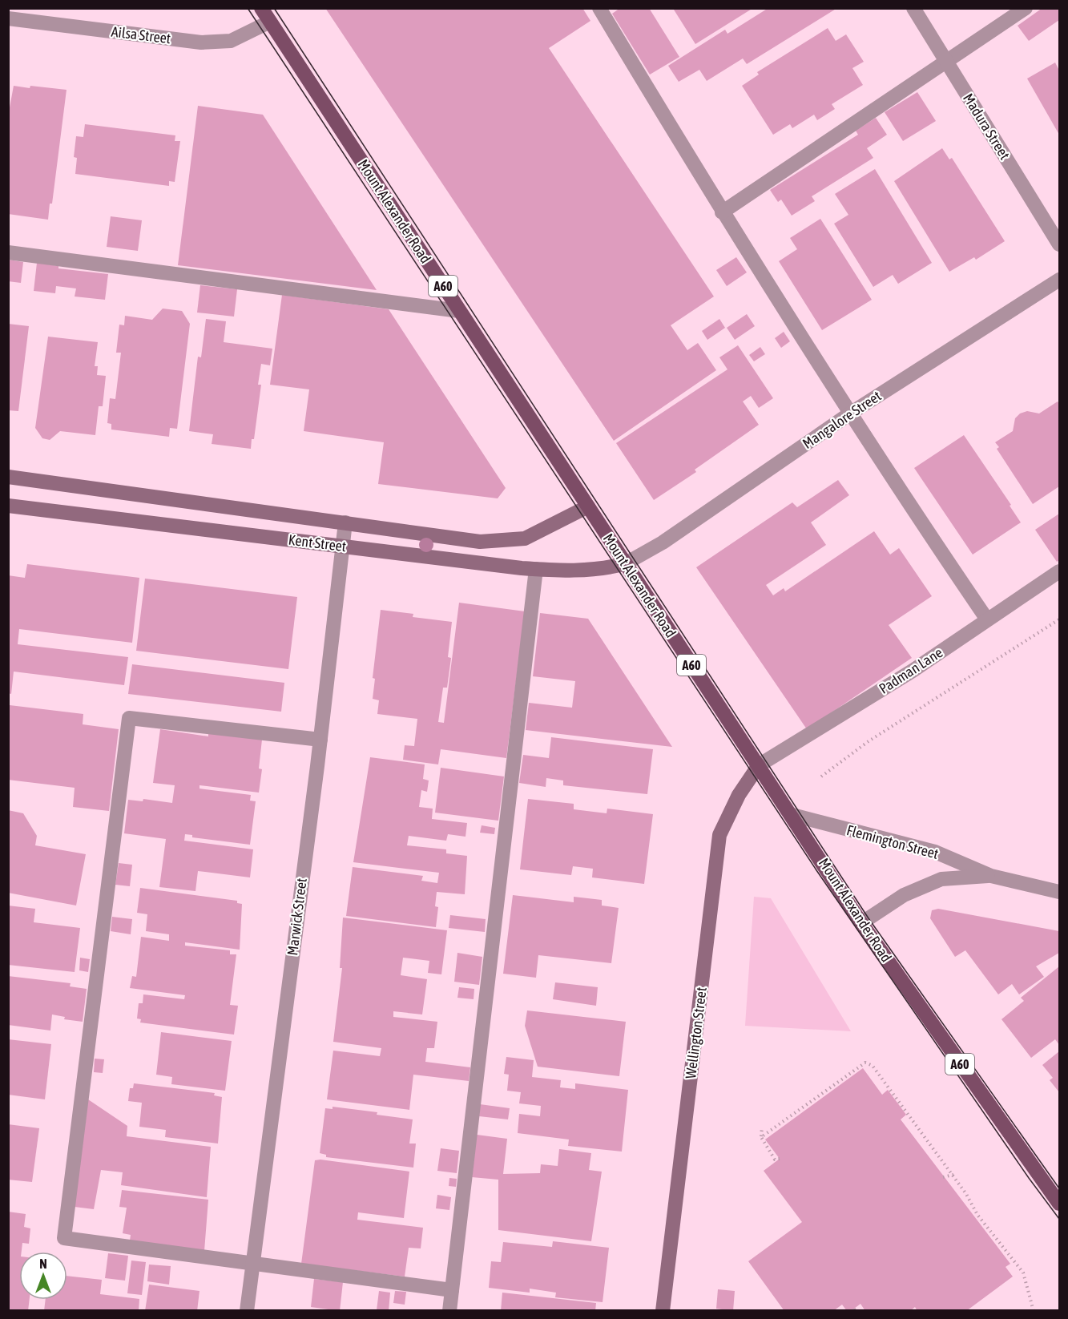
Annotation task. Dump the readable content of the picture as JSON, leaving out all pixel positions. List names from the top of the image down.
{
  "streets": {
    "main road": ["Mount Alexander Road", "A60"],
    "street": [
      "Ailsa Street",
      "Madura Street",
      "Mangalore Street",
      "Kent Street",
      "Padman Lane",
      "Flemington Street",
      "Marwick Street",
      "Wellington Street"
    ]
  },
  "crossings": [
    ["Ailsa Street", "Mount Alexander Road"],
    ["Mount Alexander Road", "Mangalore Street"],
    ["Mount Alexander Road", "Kent Street"],
    ["Mount Alexander Road", "Padman Lane"],
    ["Mount Alexander Road", "Flemington Street"],
    ["Mount Alexander Road", "Wellington Street"],
    ["Mangalore Street", "Kent Street"],
    ["Kent Street", "Marwick Street"],
    ["Padman Lane", "Wellington Street"]
  ],
  "north": "top"
}
